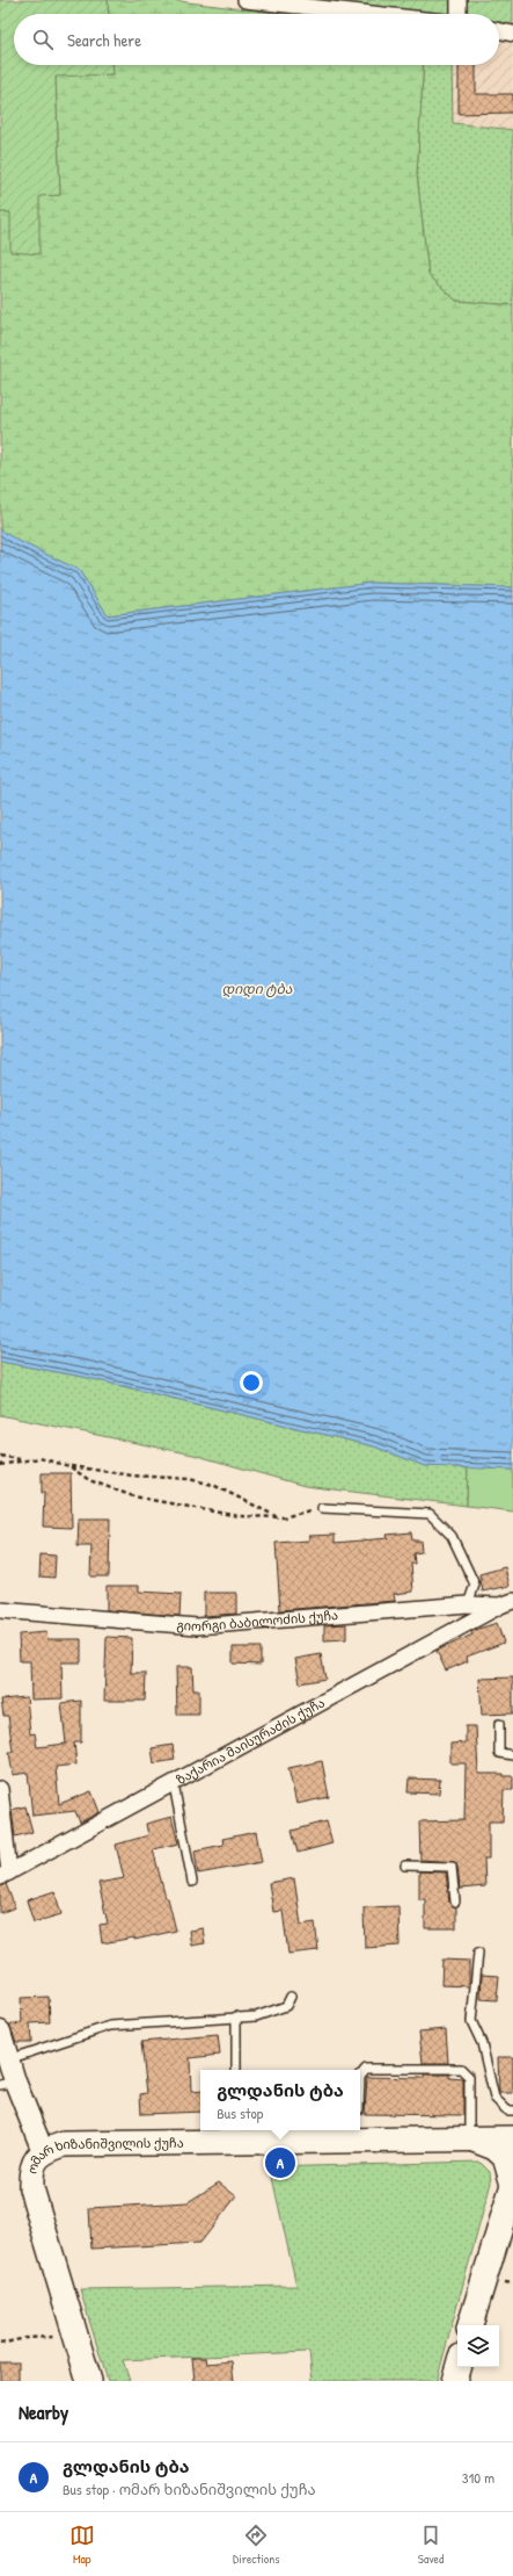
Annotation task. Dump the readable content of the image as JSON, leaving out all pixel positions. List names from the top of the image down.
{
  "streets": {
    "main road": ["ომარ ხიზანიშვილის ქუჩა"],
    "street": ["გიორგი ბაბილოძის ქუჩა", "ზაქარია მაისურაძის ქუჩა"]
  },
  "crossings": [
    ["გიორგი ბაბილოძის ქუჩა", "ზაქარია მაისურაძის ქუჩა"]
  ],
  "water": ["დიდი ტბა"],
  "page": {
    "search": "Search here",
    "popup": ["გლდანის ტბა", "Bus stop"],
    "pins": "A",
    "heading": "Nearby",
    "list": [
      {
        "mark": "A",
        "name": "გლდანის ტბა",
        "note": "Bus stop · ომარ ხიზანიშვილის ქუჩა",
        "value": "310 m"
      }
    ],
    "nav": ["Map", "Directions", "Saved"]
  }
}
